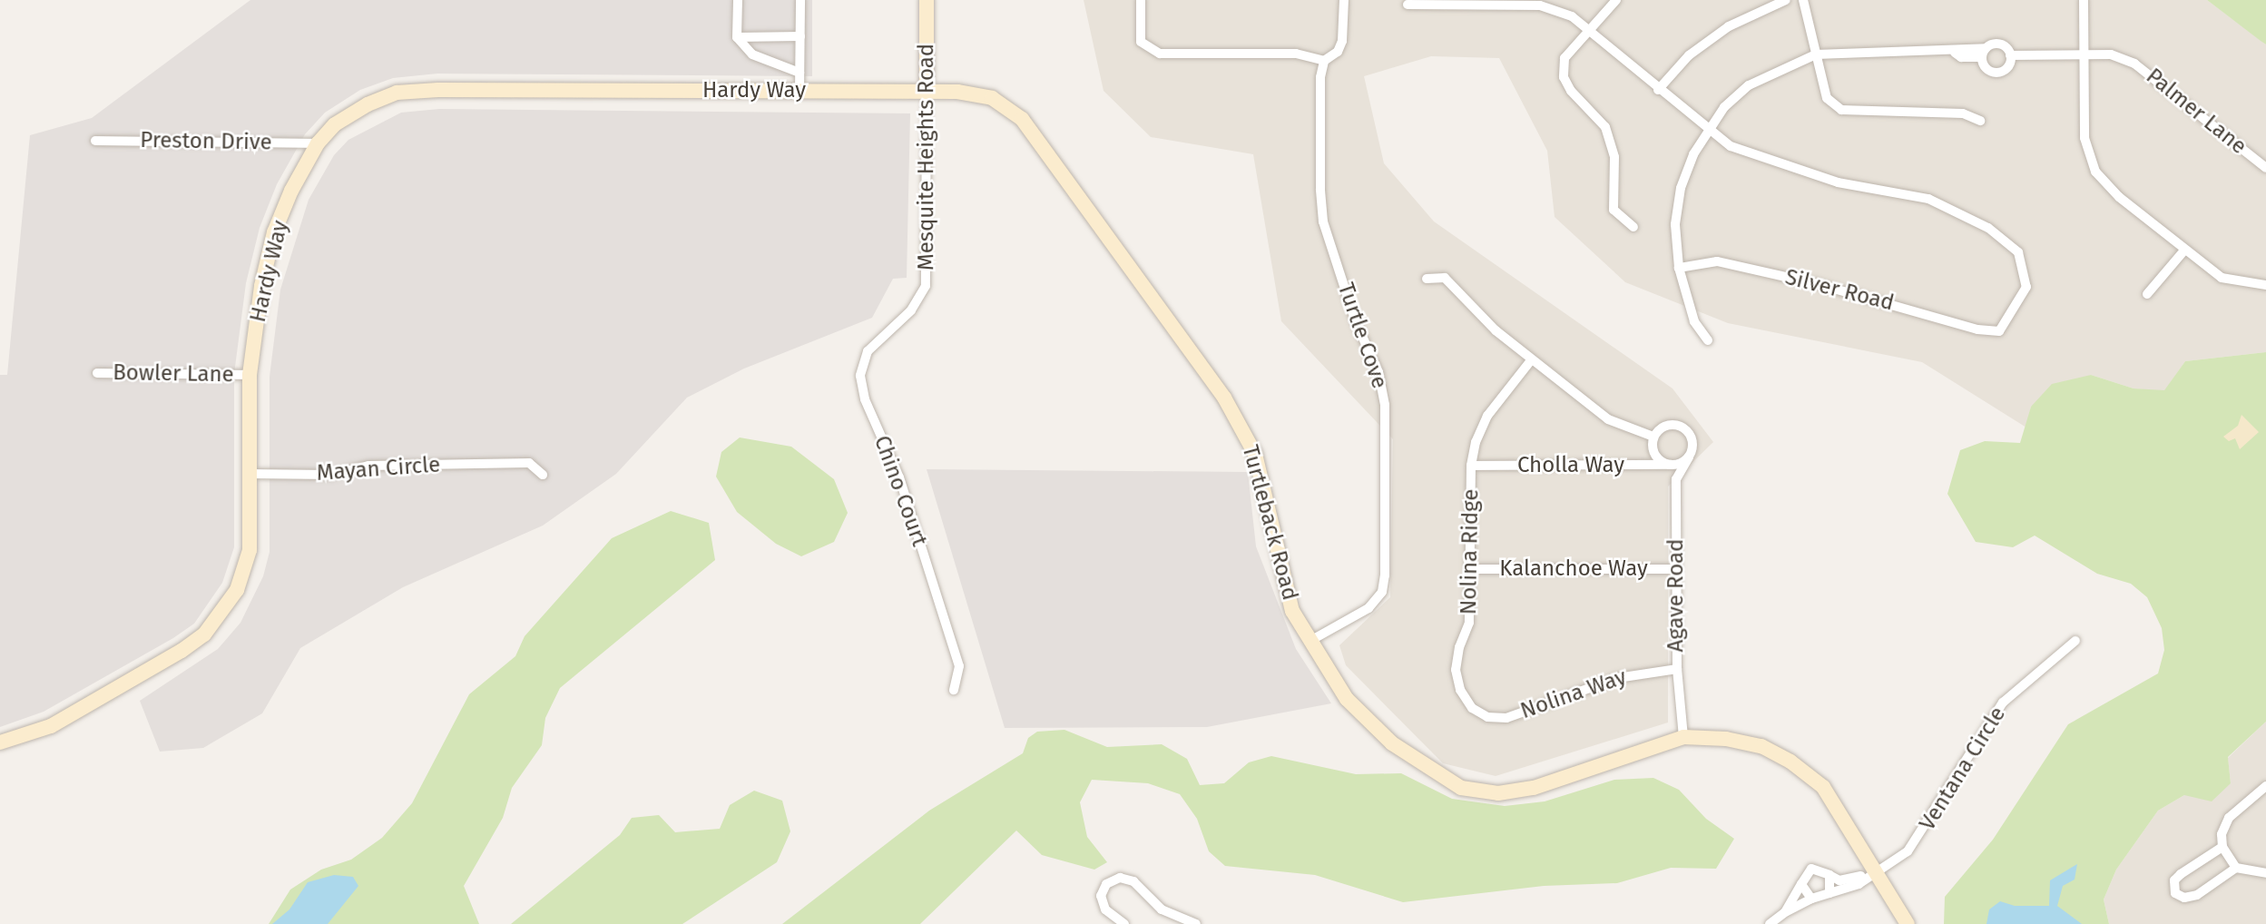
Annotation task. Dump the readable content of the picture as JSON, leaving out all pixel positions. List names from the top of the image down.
{
  "streets": {
    "main road": ["Hardy Way", "Mesquite Heights Road", "Turtleback Road"],
    "street": [
      "Palmer Lane",
      "Preston Drive",
      "Silver Road",
      "Turtle Cove",
      "Bowler Lane",
      "Cholla Way",
      "Mayan Circle",
      "Chino Court",
      "Nolina Ridge",
      "Kalanchoe Way",
      "Agave Road",
      "Nolina Way",
      "Ventana Circle"
    ]
  },
  "crossings": [
    ["Hardy Way", "Preston Drive"],
    ["Hardy Way", "Mesquite Heights Road"],
    ["Hardy Way", "Bowler Lane"],
    ["Hardy Way", "Mayan Circle"],
    ["Hardy Way", "Turtleback Road"],
    ["Palmer Lane", "Silver Road"],
    ["Mesquite Heights Road", "Chino Court"],
    ["Mesquite Heights Road", "Turtleback Road"],
    ["Turtle Cove", "Turtleback Road"],
    ["Cholla Way", "Nolina Ridge"],
    ["Cholla Way", "Agave Road"],
    ["Turtleback Road", "Agave Road"],
    ["Turtleback Road", "Ventana Circle"],
    ["Nolina Ridge", "Kalanchoe Way"],
    ["Nolina Ridge", "Nolina Way"],
    ["Kalanchoe Way", "Agave Road"],
    ["Agave Road", "Nolina Way"]
  ]
}
